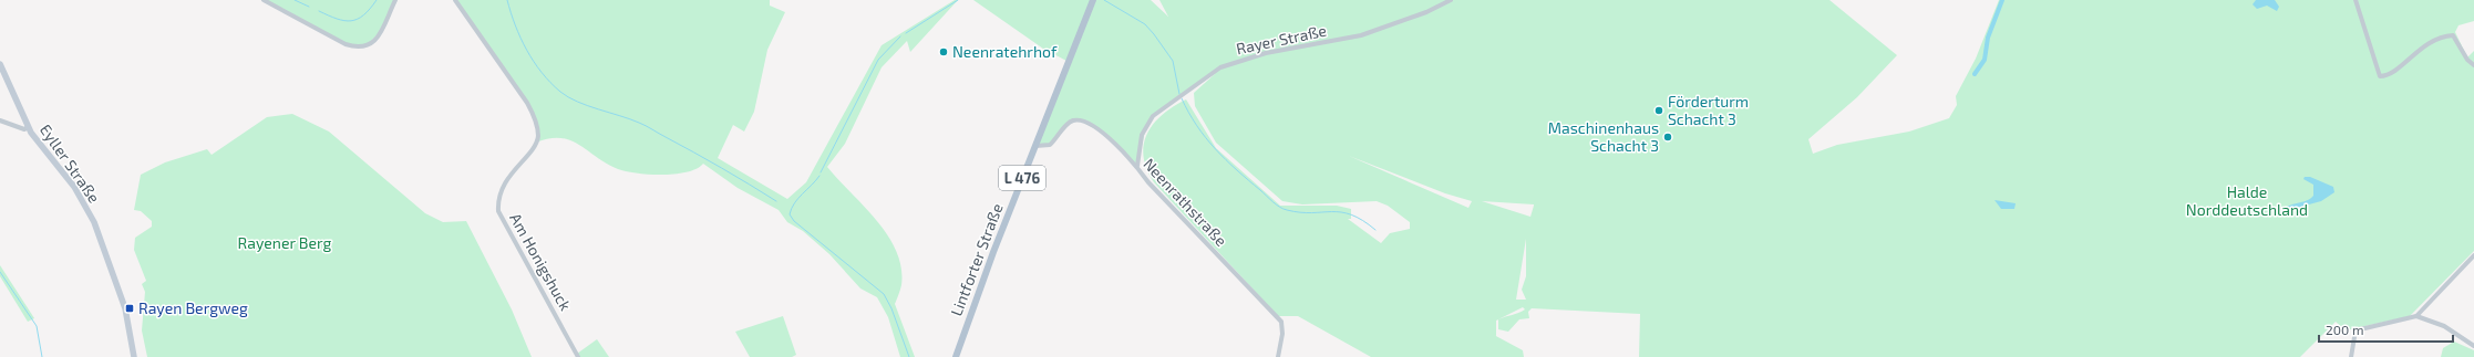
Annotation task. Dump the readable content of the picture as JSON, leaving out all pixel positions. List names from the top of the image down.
{
  "streets": {
    "main road": ["Eyller Straße", "L 476", "Lintforter Straße"],
    "street": ["Rayer Straße", "Neenrathstraße", "Am Honigshuck"]
  },
  "crossings": [
    ["Rayer Straße", "Neenrathstraße"],
    ["Neenrathstraße", "Lintforter Straße"]
  ],
  "parks": ["Halde Norddeutschland", "Rayener Berg"],
  "places": {
    "other": ["Neenratehrhof", "Förderturm Schacht 3", "Maschinenhaus Schacht 3"],
    "transit": ["Rayen Bergweg"]
  },
  "scale_bar": "200 m"
}
